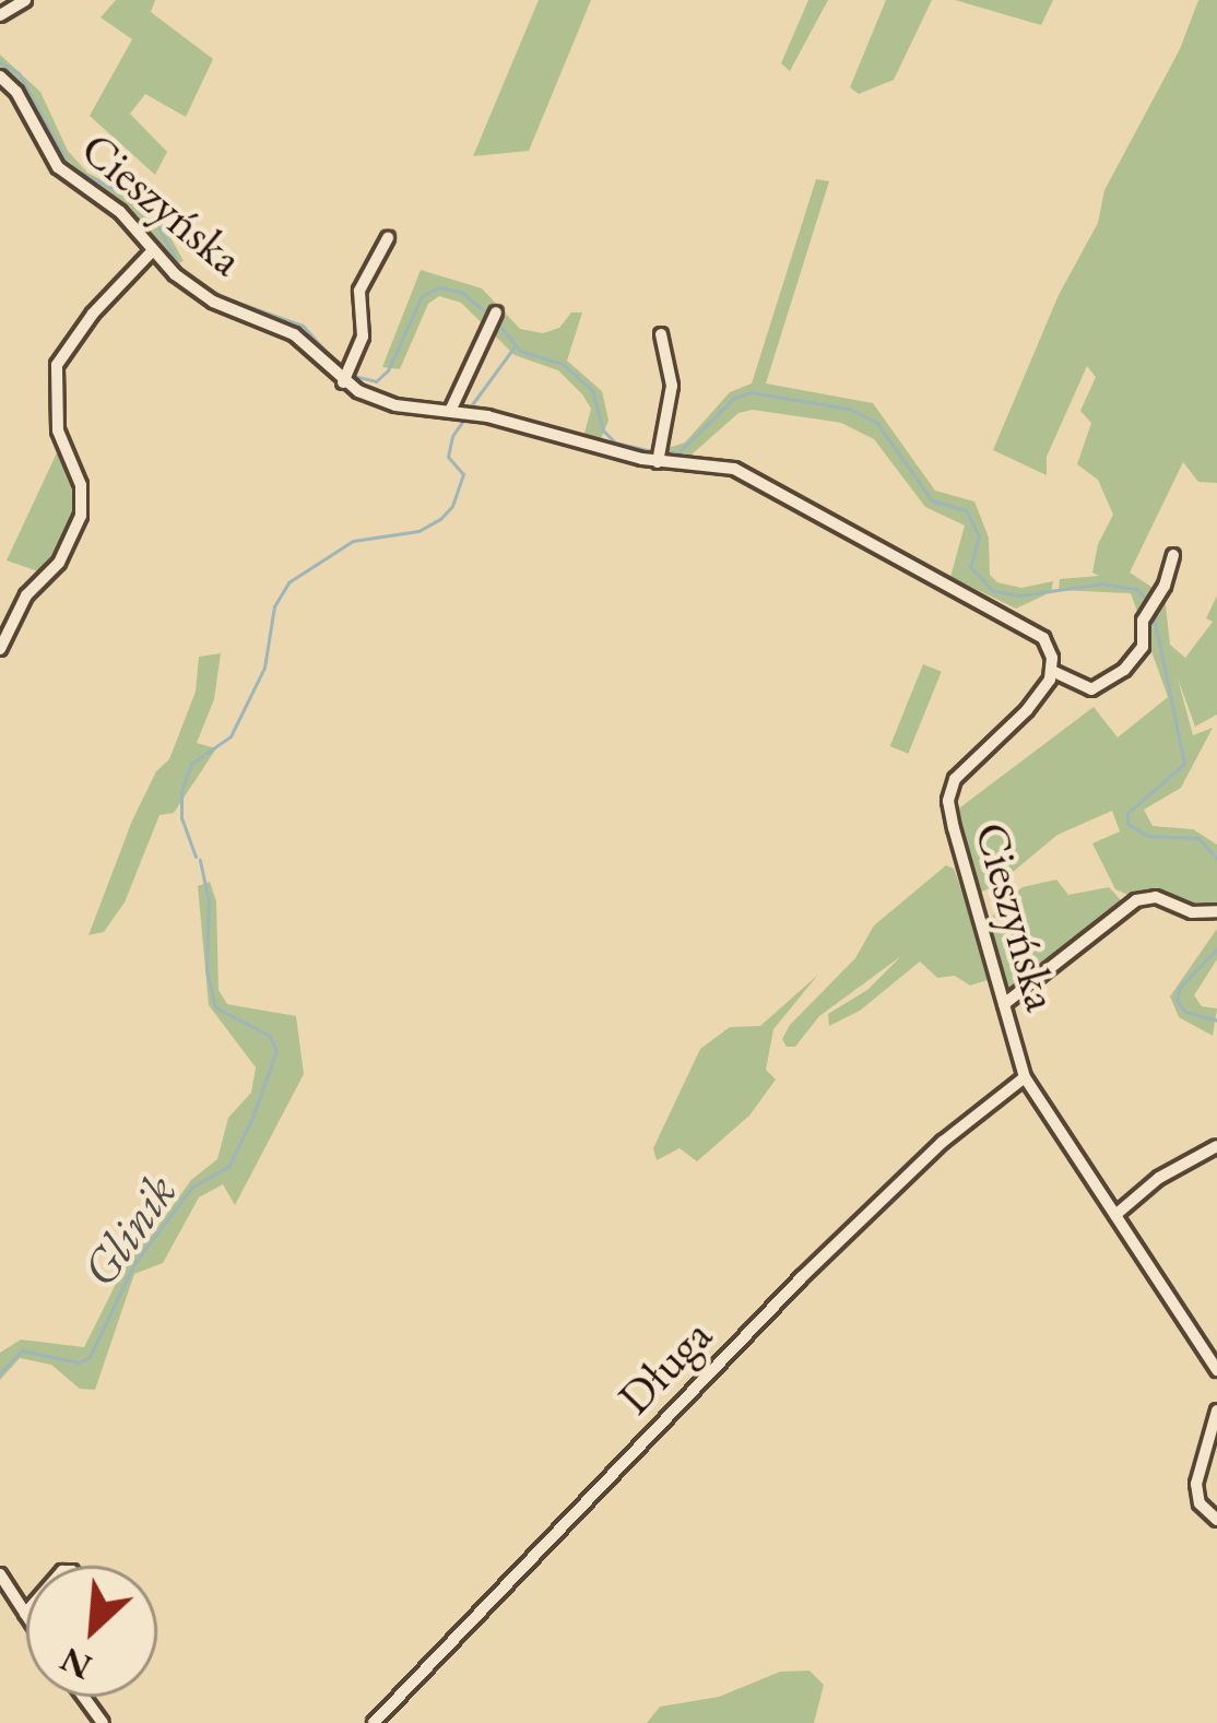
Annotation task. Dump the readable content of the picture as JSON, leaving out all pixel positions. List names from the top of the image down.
{
  "streets": {
    "street": ["Cieszyńska", "Długa"]
  },
  "crossings": [
    ["Cieszyńska", "Długa"]
  ],
  "water": ["Glinik"],
  "north": "bottom left"
}
